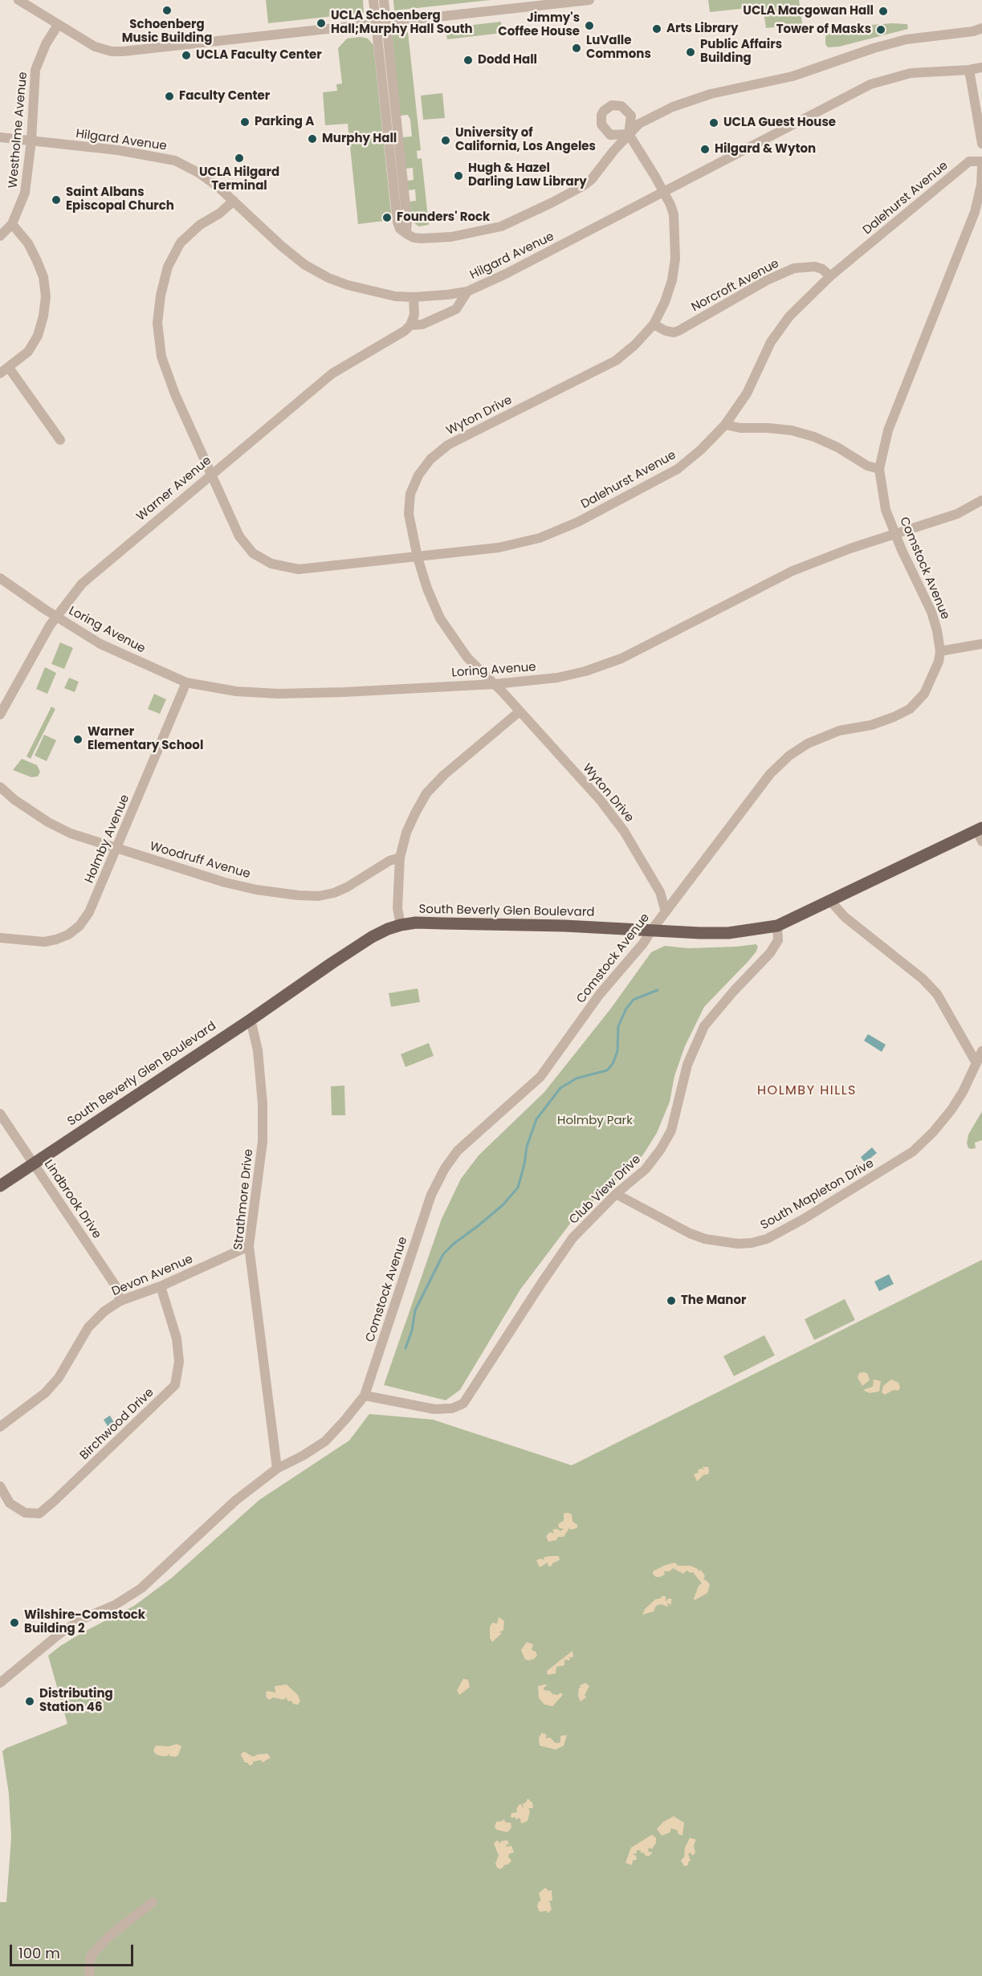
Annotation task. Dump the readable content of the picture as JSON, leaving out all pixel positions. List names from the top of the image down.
{
  "streets": {
    "main road": ["South Beverly Glen Boulevard"],
    "street": [
      "Westholme Avenue",
      "Hilgard Avenue",
      "Dalehurst Avenue",
      "Norcroft Avenue",
      "Wyton Drive",
      "Warner Avenue",
      "Comstock Avenue",
      "Loring Avenue",
      "Holmby Avenue",
      "Woodruff Avenue",
      "Club View Drive",
      "South Mapleton Drive",
      "Lindbrook Drive",
      "Strathmore Drive",
      "Devon Avenue",
      "Birchwood Drive"
    ]
  },
  "crossings": [
    ["Westholme Avenue", "Hilgard Avenue"],
    ["Hilgard Avenue", "Wyton Drive"],
    ["Hilgard Avenue", "Warner Avenue"],
    ["Dalehurst Avenue", "Norcroft Avenue"],
    ["Dalehurst Avenue", "Wyton Drive"],
    ["Dalehurst Avenue", "Warner Avenue"],
    ["Norcroft Avenue", "Wyton Drive"],
    ["Wyton Drive", "Comstock Avenue"],
    ["Wyton Drive", "Loring Avenue"],
    ["Warner Avenue", "Loring Avenue"],
    ["Comstock Avenue", "Loring Avenue"],
    ["Comstock Avenue", "South Beverly Glen Boulevard"],
    ["Comstock Avenue", "Club View Drive"],
    ["Comstock Avenue", "Strathmore Drive"],
    ["Loring Avenue", "Holmby Avenue"],
    ["Holmby Avenue", "Woodruff Avenue"],
    ["South Beverly Glen Boulevard", "Club View Drive"],
    ["South Beverly Glen Boulevard", "Lindbrook Drive"],
    ["South Beverly Glen Boulevard", "Strathmore Drive"],
    ["Club View Drive", "South Mapleton Drive"],
    ["Lindbrook Drive", "Devon Avenue"],
    ["Strathmore Drive", "Devon Avenue"],
    ["Devon Avenue", "Birchwood Drive"]
  ],
  "districts": ["HOLMBY HILLS"],
  "parks": ["Holmby Park"],
  "places": [
    "Schoenberg Music Building",
    "UCLA Macgowan Hall",
    "UCLA Schoenberg Hall;Murphy Hall South",
    "Jimmy's Coffee House",
    "Arts Library",
    "Tower of Masks",
    "LuValle Commons",
    "Public Affairs Building",
    "UCLA Faculty Center",
    "Dodd Hall",
    "Faculty Center",
    "Parking A",
    "UCLA Guest House",
    "Murphy Hall",
    "University of California, Los Angeles",
    "Hilgard & Wyton",
    "UCLA Hilgard Terminal",
    "Hugh & Hazel Darling Law Library",
    "Saint Albans Episcopal Church",
    "Founders' Rock",
    "Warner Elementary School",
    "The Manor",
    "Wilshire-Comstock Building 2",
    "Distributing Station 46"
  ],
  "scale_bar": "100 m"
}
